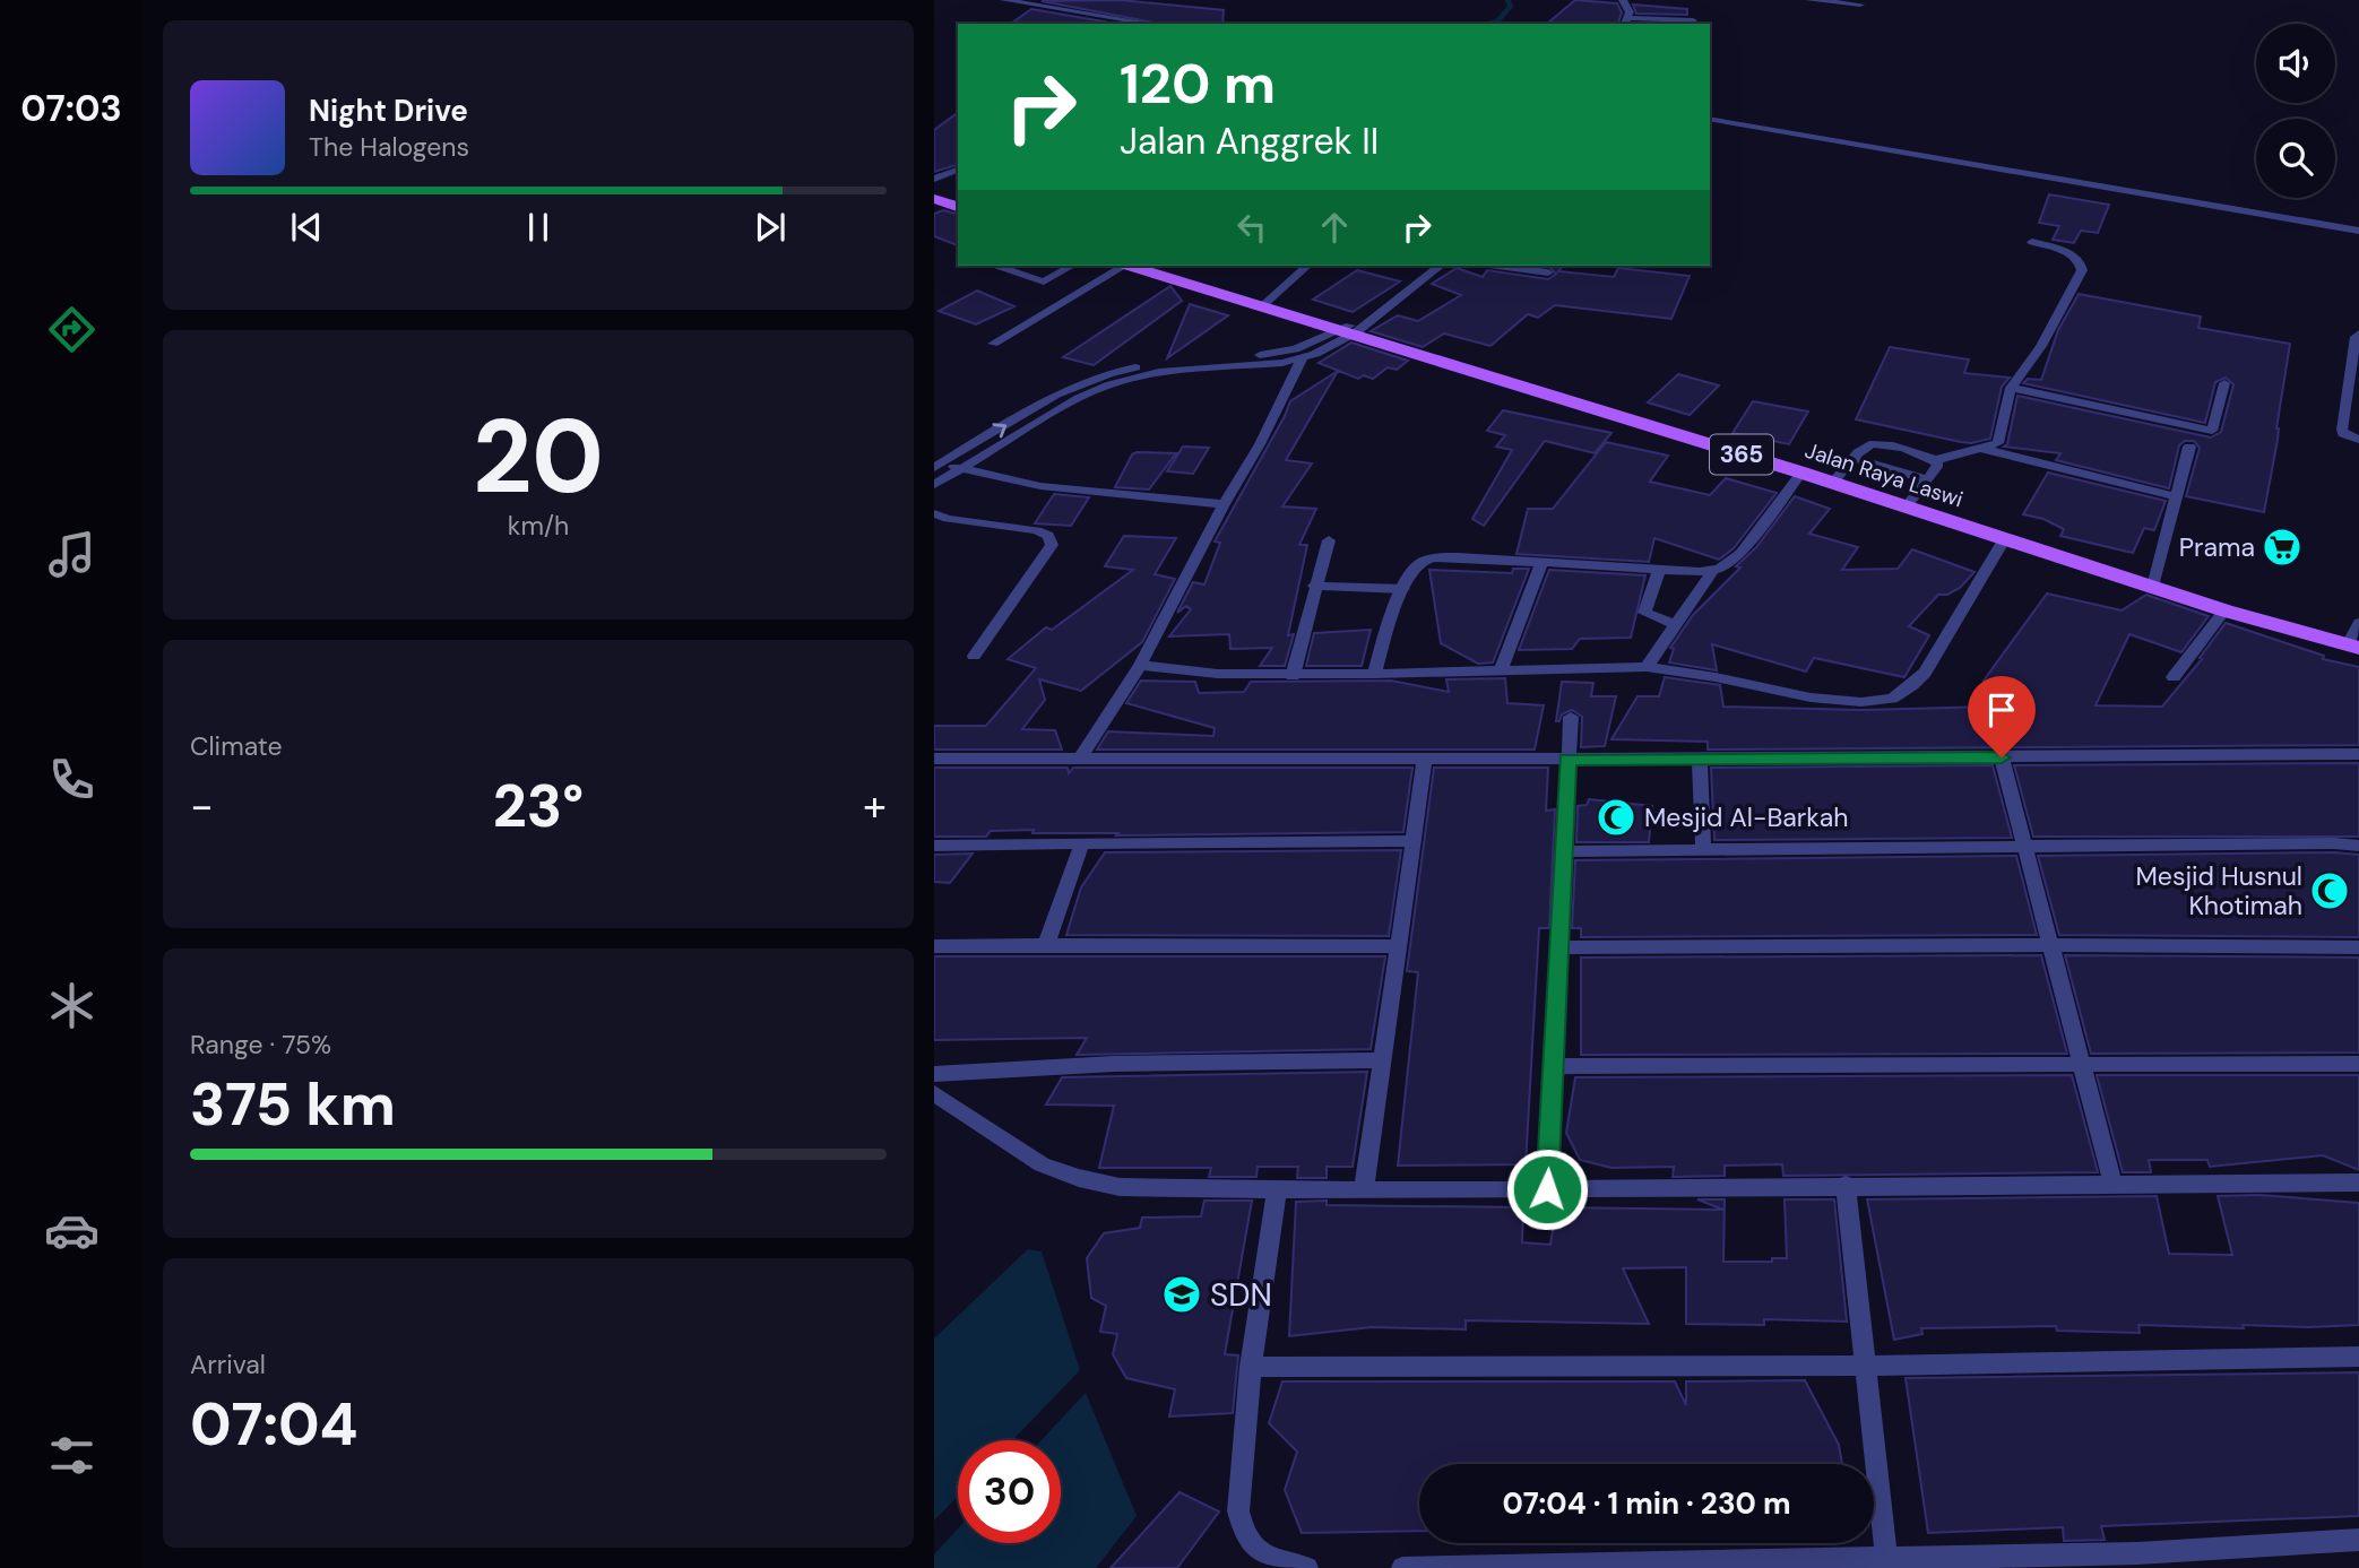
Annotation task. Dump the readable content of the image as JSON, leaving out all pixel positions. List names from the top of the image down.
{
  "streets": {
    "main road": ["365", "Jalan Raya Laswi"]
  },
  "places": {
    "supermarket": ["Prama"],
    "mosque": ["Mesjid Al-Barkah", "Mesjid Husnul Khotimah"],
    "school or university": ["SDN"]
  },
  "page": {
    "tabs": "07:03",
    "turn": ["120 m", "Jalan Anggrek II"],
    "song": ["Night Drive", "The Halogens"],
    "tile": [
      ["20", "km/h"],
      "Climate",
      ["Range · 75%", "375 km"],
      ["Arrival", "07:04"]
    ],
    "heat": ["−", "23°", "+"],
    "limit": "30",
    "trip": "07:04 · 1 min · 230 m"
  }
}
